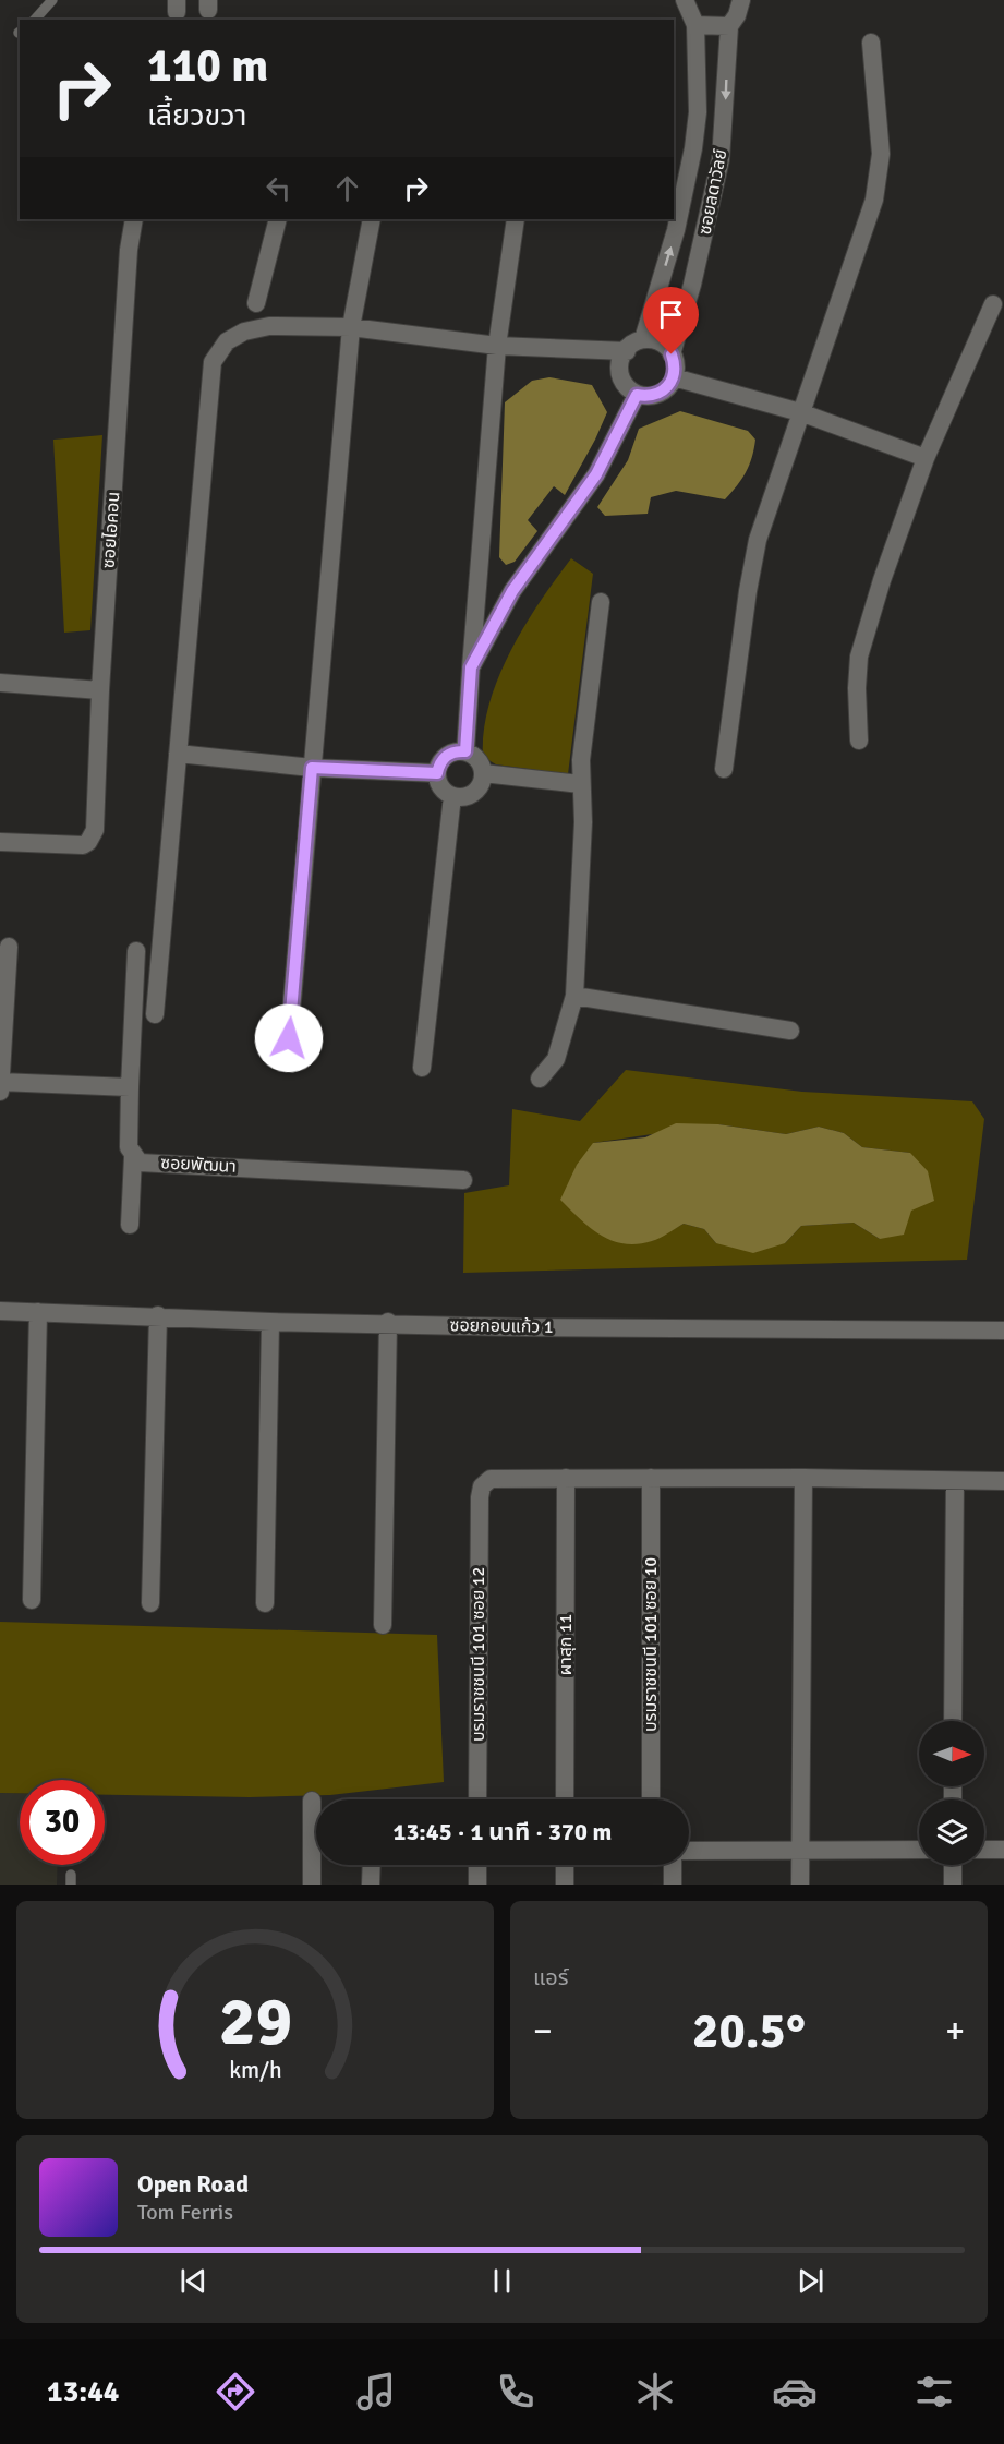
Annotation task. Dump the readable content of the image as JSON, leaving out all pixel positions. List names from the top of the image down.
{
  "streets": {
    "street": [
      "ซอยลดาวัลย์",
      "ซอยไอคอน",
      "ซอยพัฒนา",
      "ซอยกอบแก้ว 1",
      "ผาสุก 11",
      "บรมราชชนนี 101 ซอย 10",
      "บรมราชชนนี 101 ซอย 12"
    ]
  },
  "crossings": [
    ["ผาสุก 11", "บรมราชชนนี 101 ซอย 12"]
  ],
  "north": "right",
  "page": {
    "turn": ["110 m", "เลี้ยวขวา"],
    "limit": "30",
    "trip": "13:45 · 1 นาที · 370 m",
    "tile": "แอร์",
    "heat": ["−", "20.5°", "+"],
    "song": ["Open Road", "Tom Ferris"],
    "tabs": "13:44",
    "gauge": ["29", "km/h"]
  }
}
